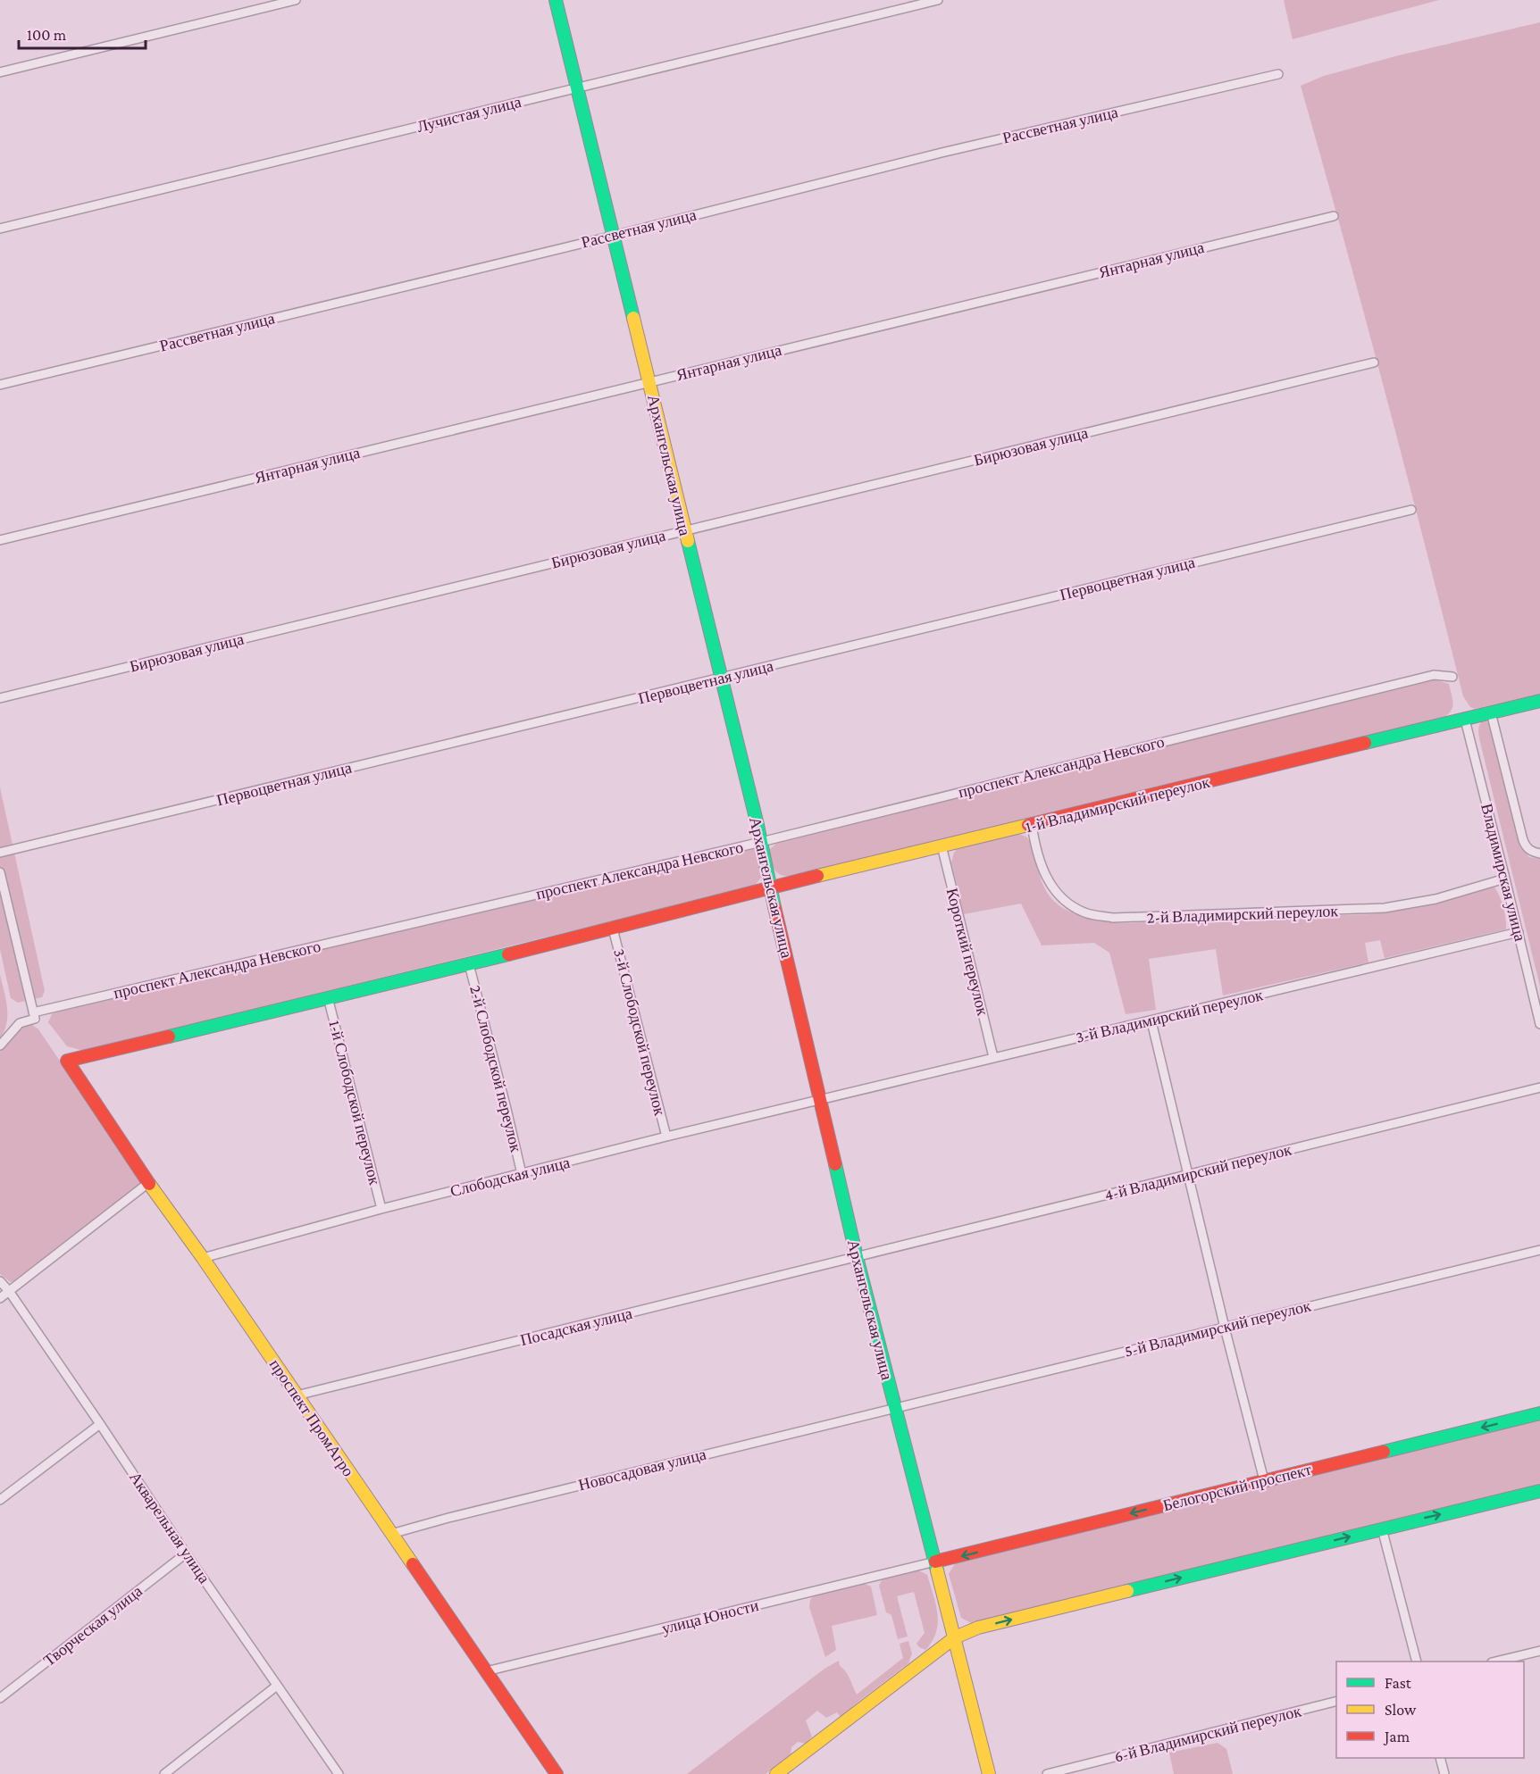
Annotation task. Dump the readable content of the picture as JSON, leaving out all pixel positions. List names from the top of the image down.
{
  "streets": {
    "street": [
      "Лучистая улица",
      "Рассветная улица",
      "Янтарная улица",
      "Бирюзовая улица",
      "Архангельская улица",
      "Первоцветная улица",
      "проспект Александра Невского",
      "1-й Владимирский переулок",
      "Владимирская улица",
      "2-й Владимирский переулок",
      "Короткий переулок",
      "3-й Владимирский переулок",
      "3-й Слободской переулок",
      "2-й Слободской переулок",
      "1-й Слободской переулок",
      "4-й Владимирский переулок",
      "Слободская улица",
      "Посадская улица",
      "5-й Владимирский переулок",
      "проспект ПромАгро",
      "Новосадовая улица",
      "Белогорский проспект",
      "Акварельная улица",
      "улица Юности",
      "Творческая улица",
      "6-й Владимирский переулок"
    ]
  },
  "crossings": [
    ["Лучистая улица", "Архангельская улица"],
    ["Рассветная улица", "Архангельская улица"],
    ["Янтарная улица", "Архангельская улица"],
    ["Бирюзовая улица", "Архангельская улица"],
    ["Архангельская улица", "Первоцветная улица"],
    ["Архангельская улица", "проспект Александра Невского"],
    ["Архангельская улица", "1-й Владимирский переулок"],
    ["Архангельская улица", "3-й Владимирский переулок"],
    ["Архангельская улица", "4-й Владимирский переулок"],
    ["Архангельская улица", "Слободская улица"],
    ["Архангельская улица", "Посадская улица"],
    ["Архангельская улица", "5-й Владимирский переулок"],
    ["Архангельская улица", "Новосадовая улица"],
    ["Архангельская улица", "Белогорский проспект"],
    ["Архангельская улица", "улица Юности"],
    ["1-й Владимирский переулок", "Владимирская улица"],
    ["1-й Владимирский переулок", "2-й Владимирский переулок"],
    ["1-й Владимирский переулок", "Короткий переулок"],
    ["Владимирская улица", "2-й Владимирский переулок"],
    ["Владимирская улица", "3-й Владимирский переулок"],
    ["Короткий переулок", "3-й Владимирский переулок"],
    ["3-й Владимирский переулок", "Слободская улица"],
    ["3-й Слободской переулок", "Слободская улица"],
    ["2-й Слободской переулок", "Слободская улица"],
    ["1-й Слободской переулок", "Слободская улица"],
    ["1-й Слободской переулок", "проспект ПромАгро"],
    ["4-й Владимирский переулок", "Посадская улица"],
    ["Слободская улица", "проспект ПромАгро"],
    ["Посадская улица", "проспект ПромАгро"],
    ["5-й Владимирский переулок", "Новосадовая улица"],
    ["проспект ПромАгро", "Новосадовая улица"],
    ["проспект ПромАгро", "улица Юности"],
    ["Белогорский проспект", "улица Юности"],
    ["Акварельная улица", "Творческая улица"]
  ],
  "legend": ["Fast", "Slow", "Jam"],
  "scale_bar": "100 m"
}
